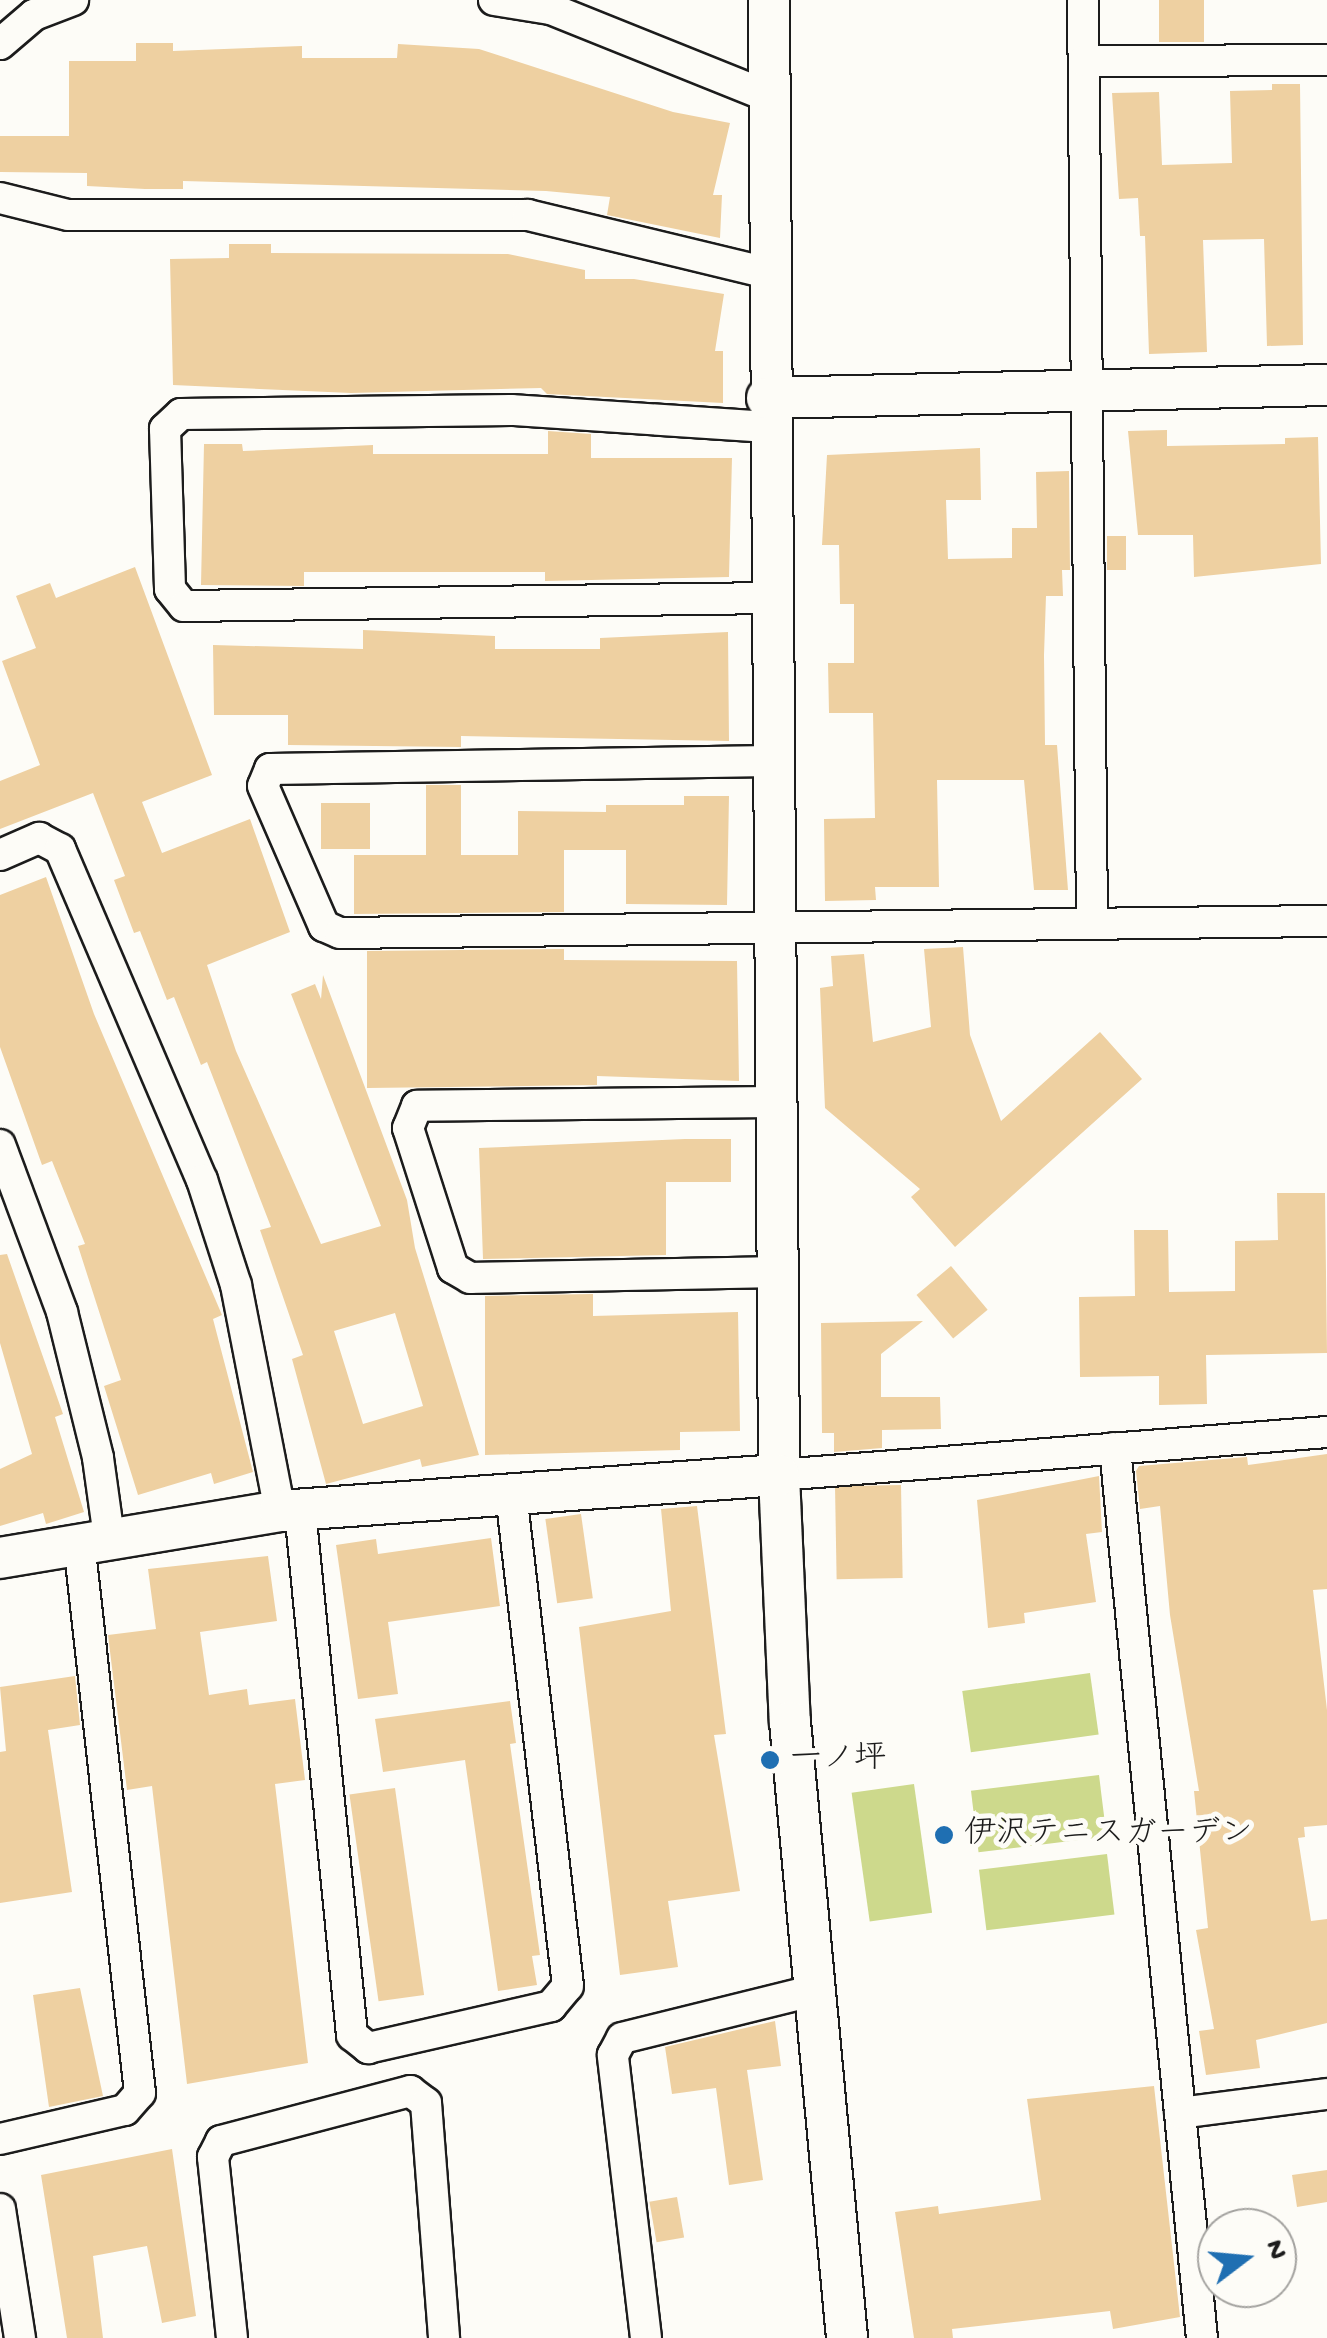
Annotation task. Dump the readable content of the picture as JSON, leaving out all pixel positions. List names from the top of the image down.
{
  "places": ["一ノ坪", "伊沢テニスガーデン"],
  "north": "right"
}
